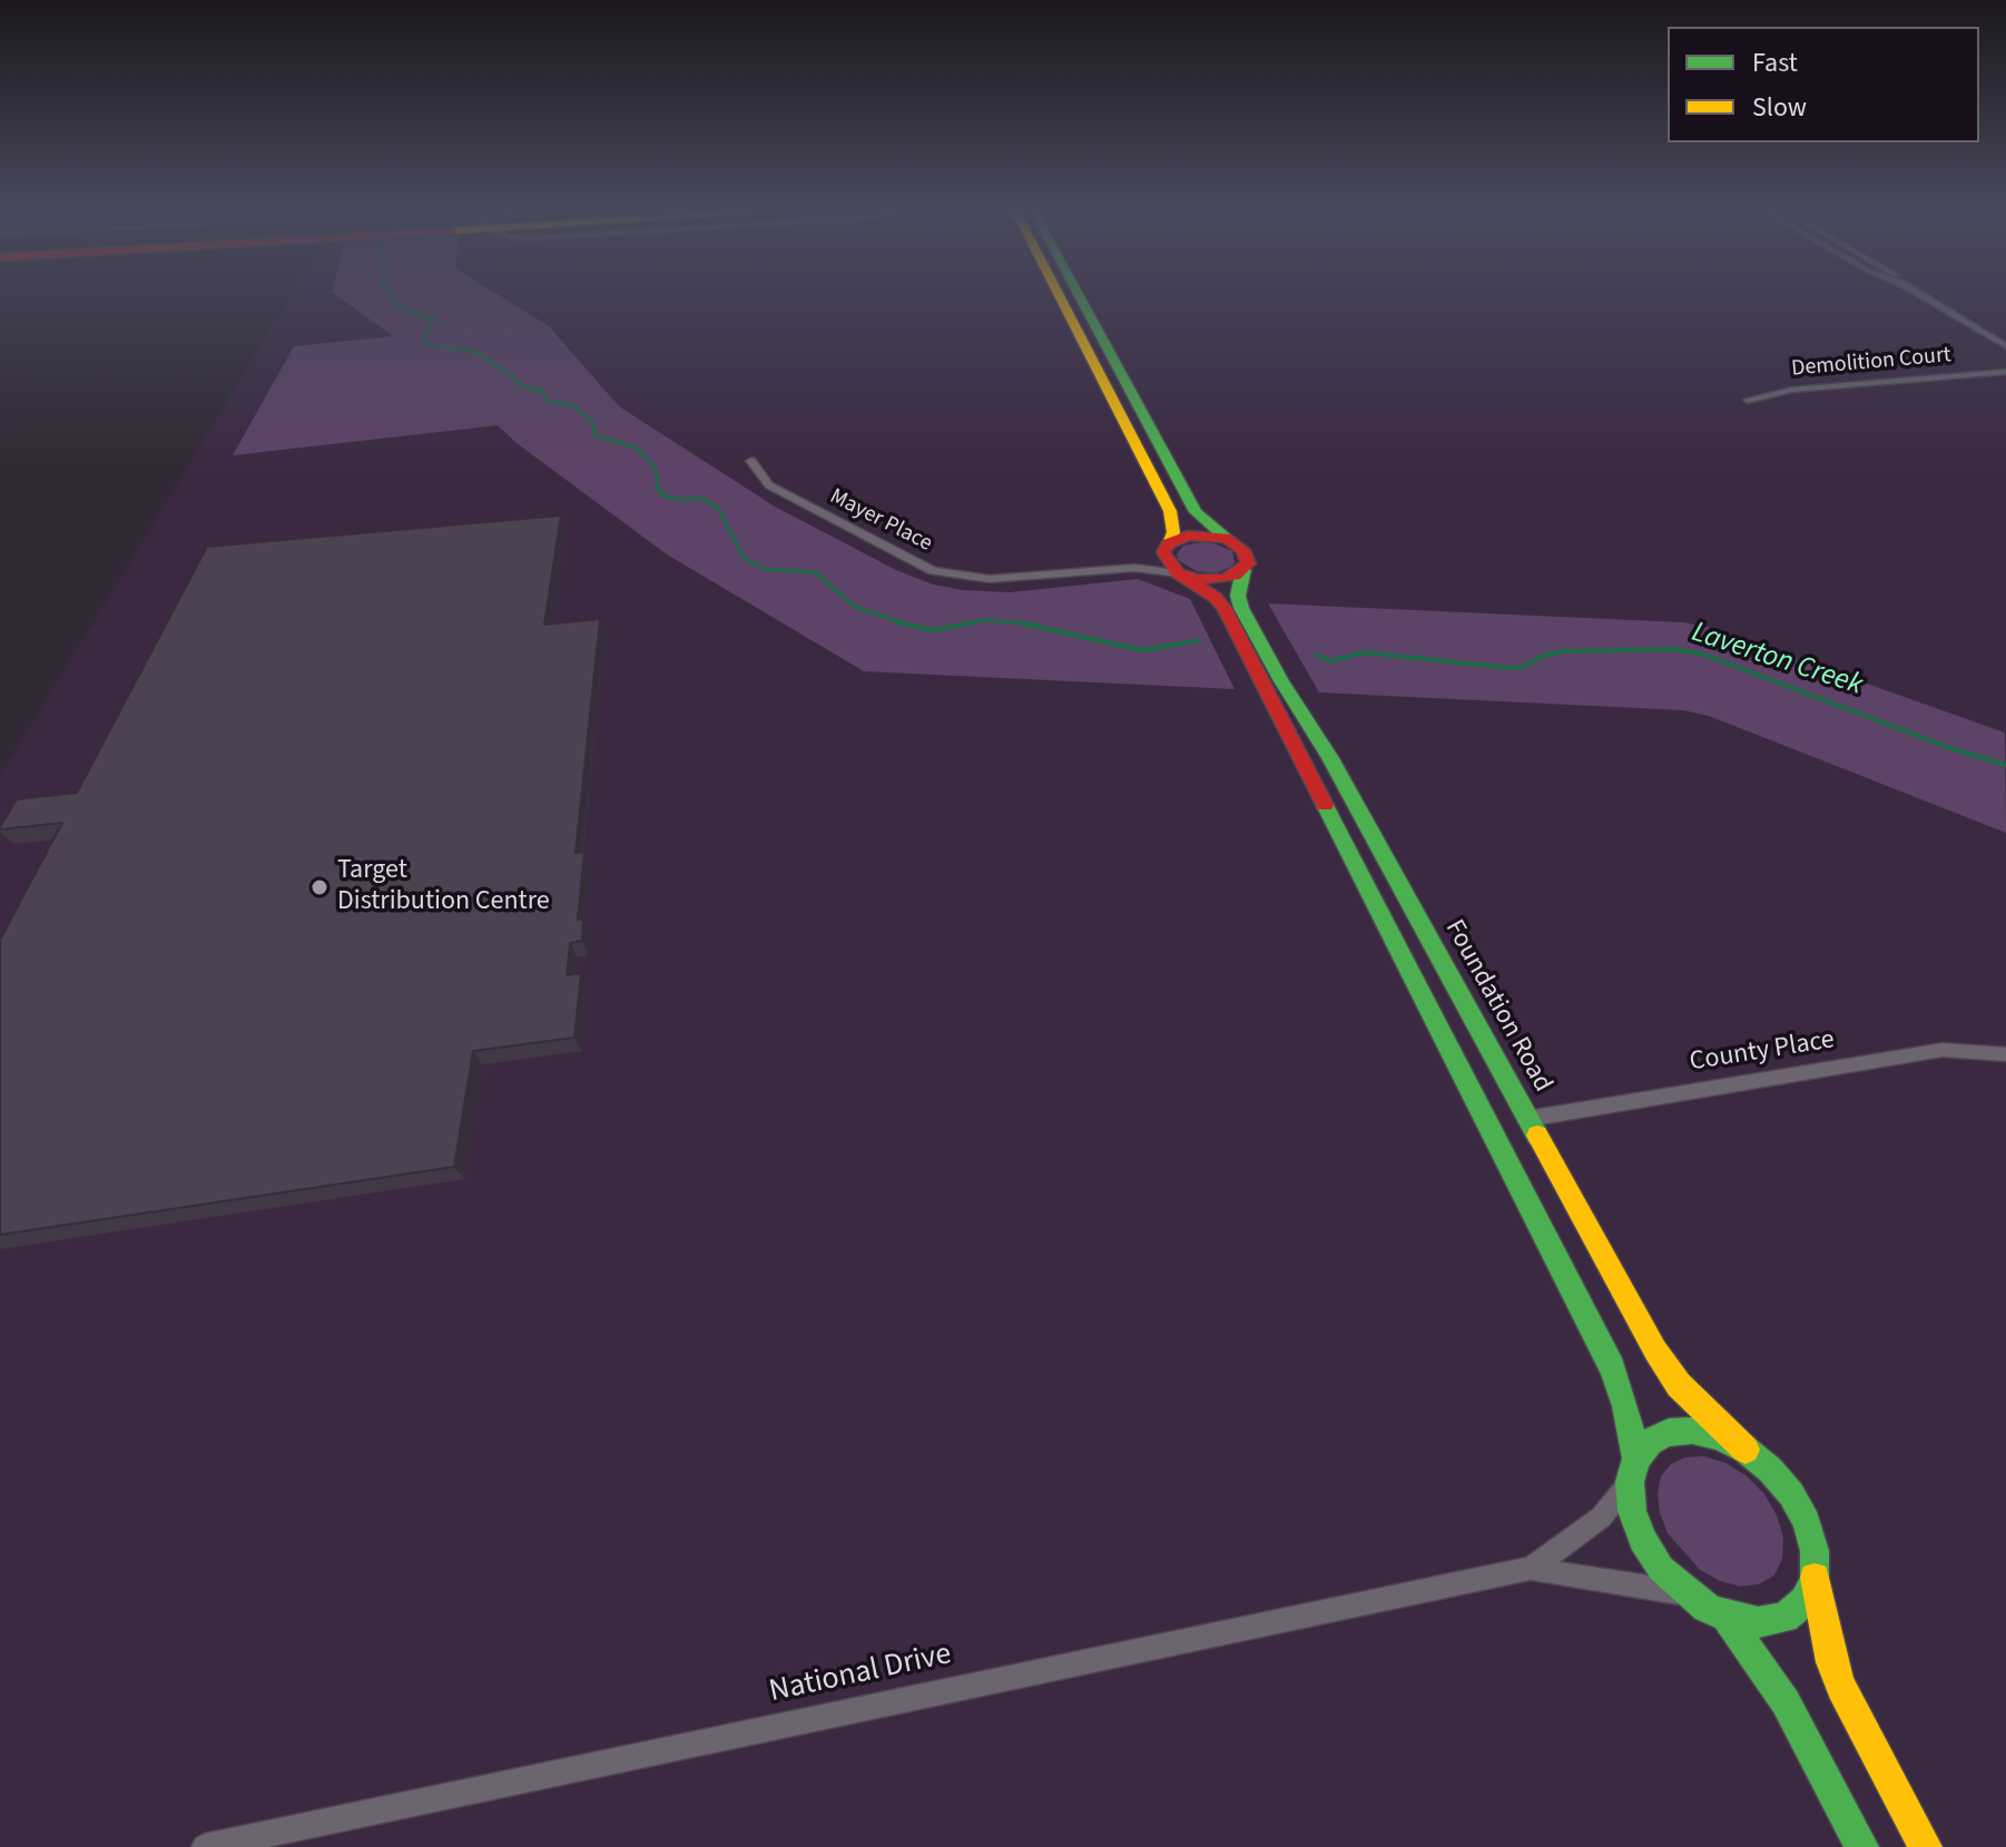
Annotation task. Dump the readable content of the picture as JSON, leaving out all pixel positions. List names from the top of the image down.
{
  "streets": {
    "street": [
      "Demolition Court",
      "Mayer Place",
      "Foundation Road",
      "County Place",
      "National Drive"
    ]
  },
  "crossings": [
    ["Foundation Road", "County Place"],
    ["Foundation Road", "National Drive"]
  ],
  "water": ["Laverton Creek"],
  "places": ["Target Distribution Centre"],
  "legend": ["Fast", "Slow"]
}
